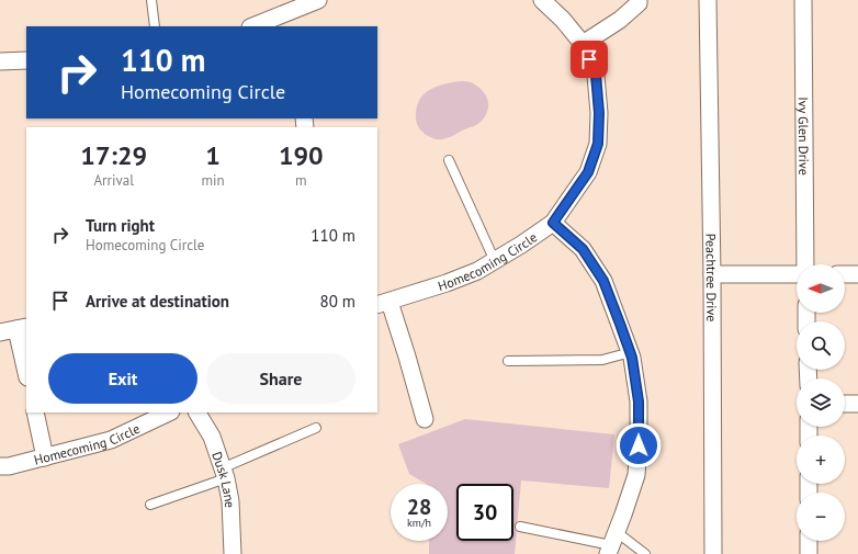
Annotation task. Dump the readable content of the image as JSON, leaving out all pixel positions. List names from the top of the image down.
{
  "streets": {
    "street": [
      "Ivy Glen Drive",
      "Homecoming Circle",
      "Peachtree Drive",
      "Dusk Lane"
    ]
  },
  "north": "left",
  "page": {
    "turn": ["110 m", "Homecoming Circle"],
    "eta": [
      "17:29",
      "Arrival",
      "1",
      "min",
      "190",
      "m"
    ],
    "list": [
      {
        "name": "Turn right",
        "note": "Homecoming Circle",
        "value": "110 m"
      },
      {
        "name": "Arrive at destination",
        "value": "80 m"
      }
    ],
    "map_buttons": ["+", "−"],
    "buttons": ["Exit", "Share"],
    "speed": "28 km/h",
    "limit": "30"
  }
}
